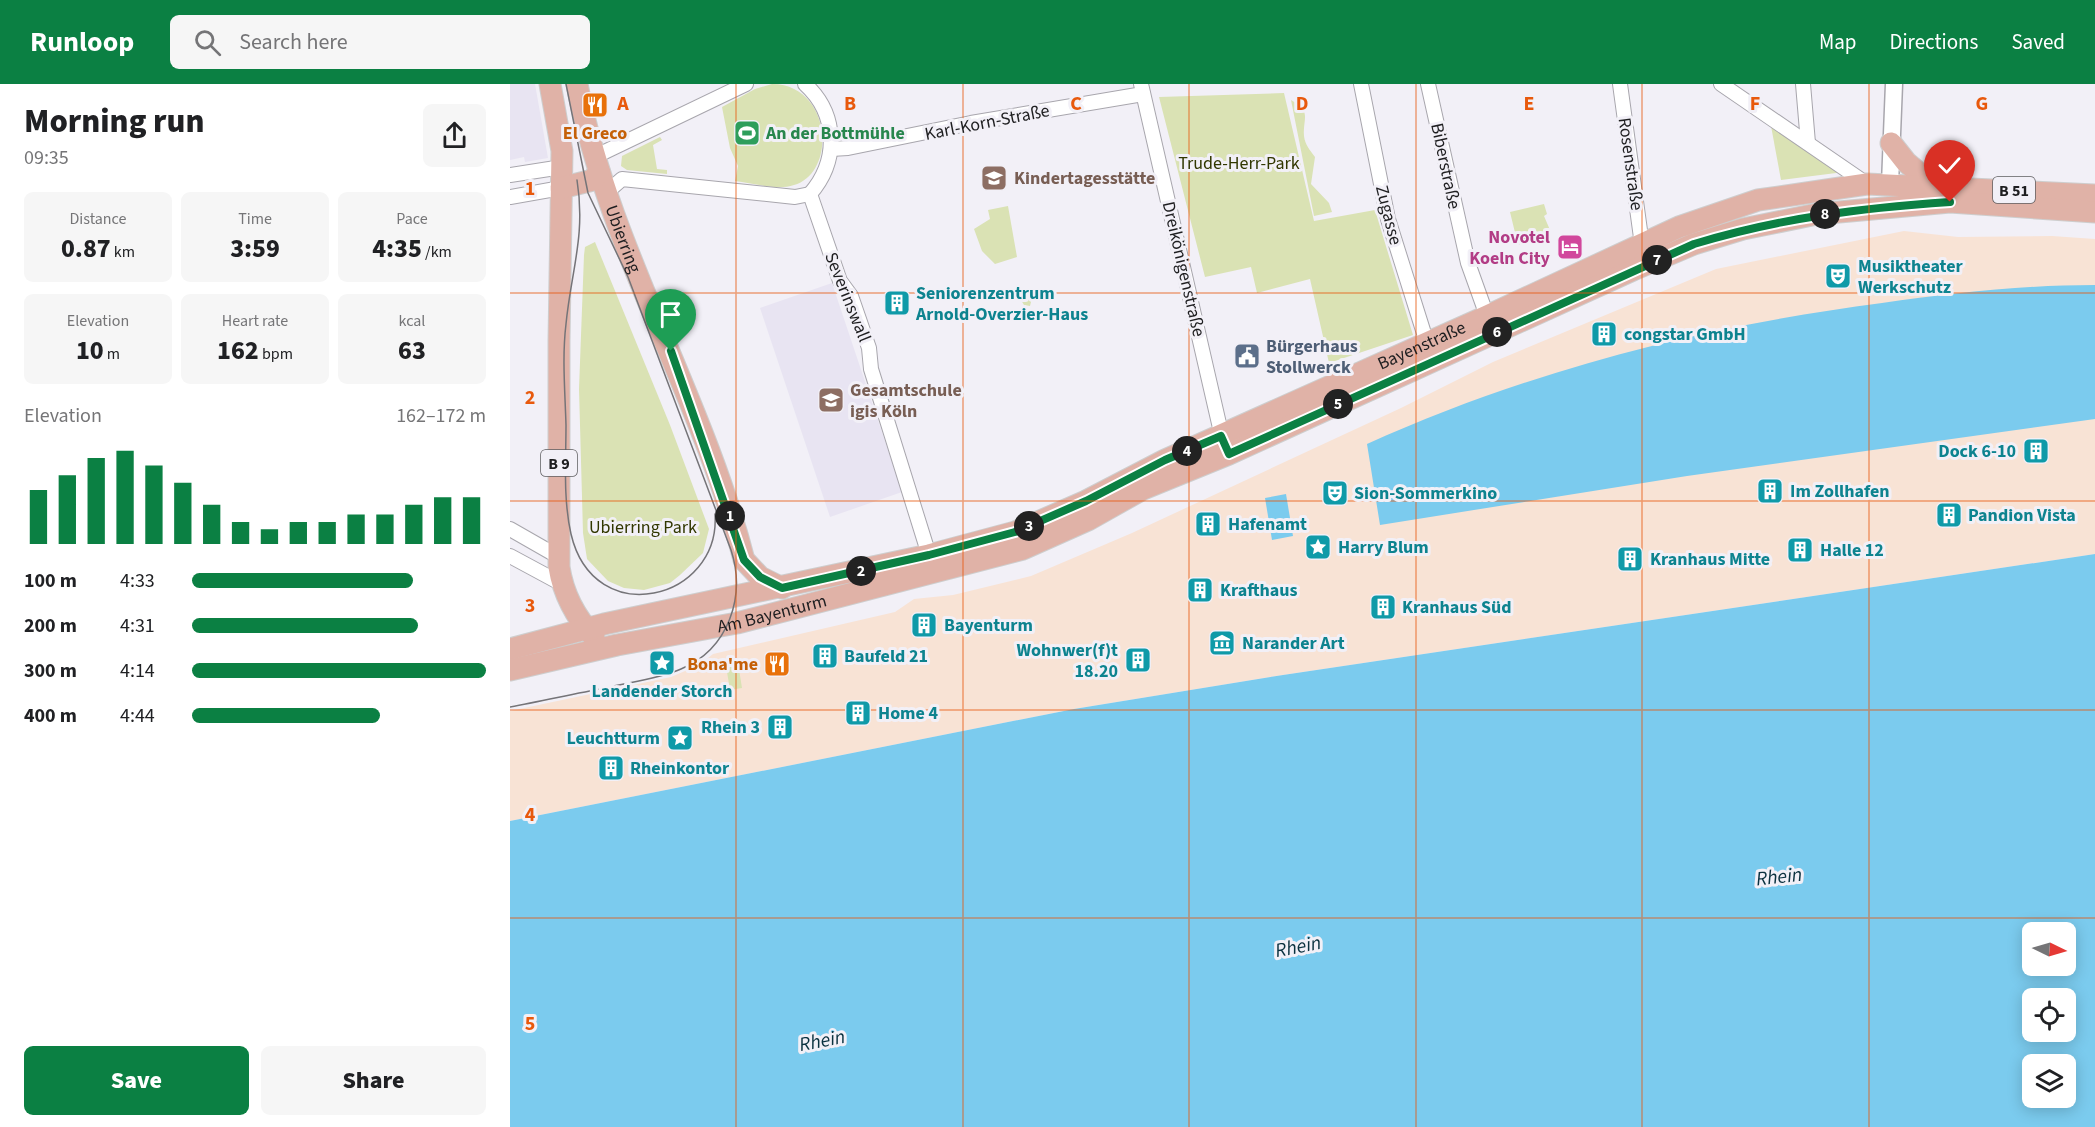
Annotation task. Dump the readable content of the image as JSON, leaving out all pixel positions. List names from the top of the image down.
{
  "streets": {
    "main road": [
      "B 51",
      "Ubierring",
      "Bayenstraße",
      "B 9",
      "Am Bayenturm"
    ],
    "street": [
      "Karl-Korn-Straße",
      "Rosenstraße",
      "Biberstraße",
      "Zugasse",
      "Dreikönigenstraße",
      "Severinswall"
    ]
  },
  "crossings": [
    ["Karl-Korn-Straße", "Dreikönigenstraße"],
    ["Rosenstraße", "Bayenstraße"],
    ["Biberstraße", "Bayenstraße"],
    ["B 51", "Bayenstraße"],
    ["B 51", "B 9"],
    ["B 51", "Am Bayenturm"],
    ["Zugasse", "Bayenstraße"],
    ["Ubierring", "Am Bayenturm"],
    ["Dreikönigenstraße", "Bayenstraße"],
    ["Severinswall", "Bayenstraße"],
    ["Severinswall", "Am Bayenturm"],
    ["Bayenstraße", "Am Bayenturm"],
    ["B 9", "Am Bayenturm"]
  ],
  "water": ["Rhein"],
  "parks": ["Trude-Herr-Park", "Ubierring Park"],
  "places": {
    "restaurant": ["El Greco", "Bona'me"],
    "sports": ["An der Bottmühle"],
    "school or university": ["Kindertagesstätte", "Gesamtschule igis Köln"],
    "hotel": ["Novotel Koeln City"],
    "theatre": ["Musiktheater Werkschutz", "Sion-Sommerkino"],
    "building": [
      "Seniorenzentrum Arnold-Overzier-Haus",
      "congstar GmbH",
      "Dock 6-10",
      "Im Zollhafen",
      "Pandion Vista",
      "Hafenamt",
      "Halle 12",
      "Kranhaus Mitte",
      "Krafthaus",
      "Kranhaus Süd",
      "Bayenturm",
      "Baufeld 21",
      "Wohnwer(f)t 18.20",
      "Home 4",
      "Rhein 3",
      "Rheinkontor"
    ],
    "public building": ["Bürgerhaus Stollwerck"],
    "place": ["Harry Blum", "Landender Storch", "Leuchtturm"],
    "museum": ["Narander Art"]
  },
  "north": "right",
  "page": {
    "header": "Runloop",
    "search": "Search here",
    "nav": ["Map", "Directions", "Saved"],
    "heading": ["Morning run", "09:35"],
    "stats": [
      ["Distance", "0.87 km"],
      ["Time", "3:59"],
      ["Pace", "4:35 /km"],
      ["Elevation", "10 m"],
      ["Heart rate", "162 bpm"],
      ["kcal", "63"]
    ],
    "pins": [
      "8",
      "7",
      "6",
      "5",
      "4",
      "1",
      "3",
      "2"
    ],
    "chart": ["Elevation", "162–172 m"],
    "list": [
      {
        "name": "100 m",
        "note": "4:33"
      },
      {
        "name": "200 m",
        "note": "4:31"
      },
      {
        "name": "300 m",
        "note": "4:14"
      },
      {
        "name": "400 m",
        "note": "4:44"
      }
    ],
    "buttons": ["Save", "Share"]
  },
  "grid": {
    "columns": [
      "A",
      "B",
      "C",
      "D",
      "E",
      "F",
      "G"
    ],
    "rows": [
      "1",
      "2",
      "3",
      "4",
      "5"
    ]
  }
}
